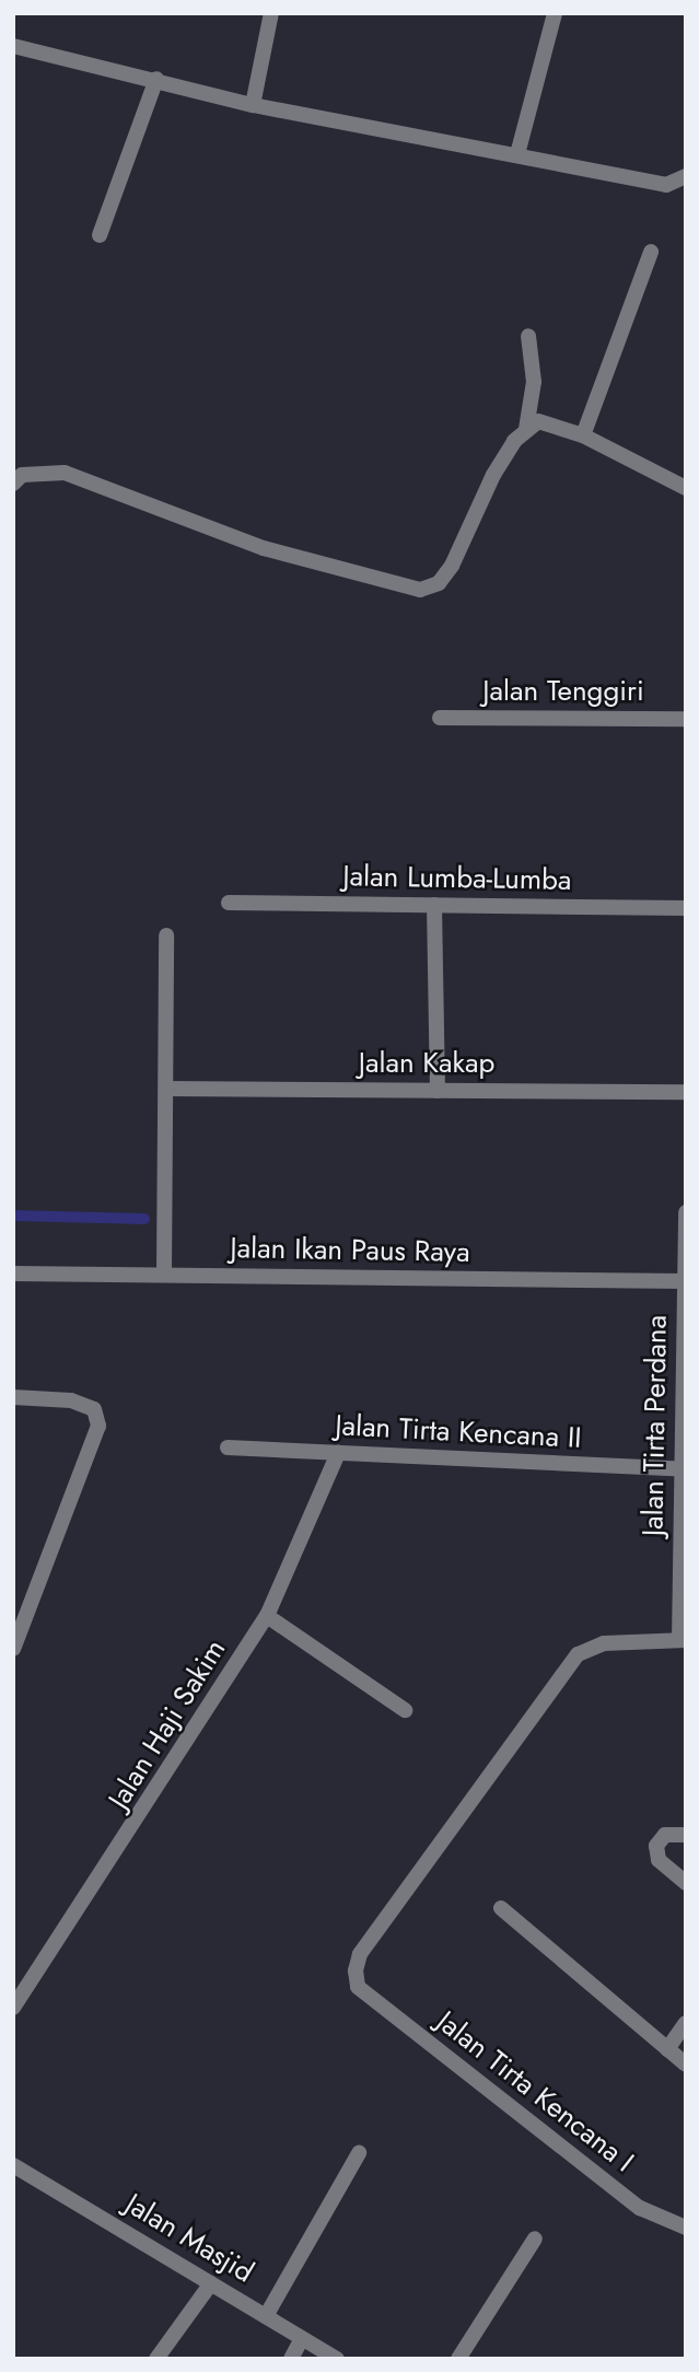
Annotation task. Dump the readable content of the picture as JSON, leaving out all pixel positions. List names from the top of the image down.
{
  "streets": {
    "street": [
      "Jalan Tenggiri",
      "Jalan Lumba-Lumba",
      "Jalan Kakap",
      "Jalan Ikan Paus Raya",
      "Jalan Tirta Perdana",
      "Jalan Tirta Kencana II",
      "Jalan Haji Sakim",
      "Jalan Tirta Kencana I",
      "Jalan Masjid"
    ]
  },
  "crossings": [
    ["Jalan Ikan Paus Raya", "Jalan Tirta Perdana"],
    ["Jalan Tirta Perdana", "Jalan Tirta Kencana II"],
    ["Jalan Tirta Perdana", "Jalan Tirta Kencana I"],
    ["Jalan Tirta Kencana II", "Jalan Haji Sakim"]
  ]
}
